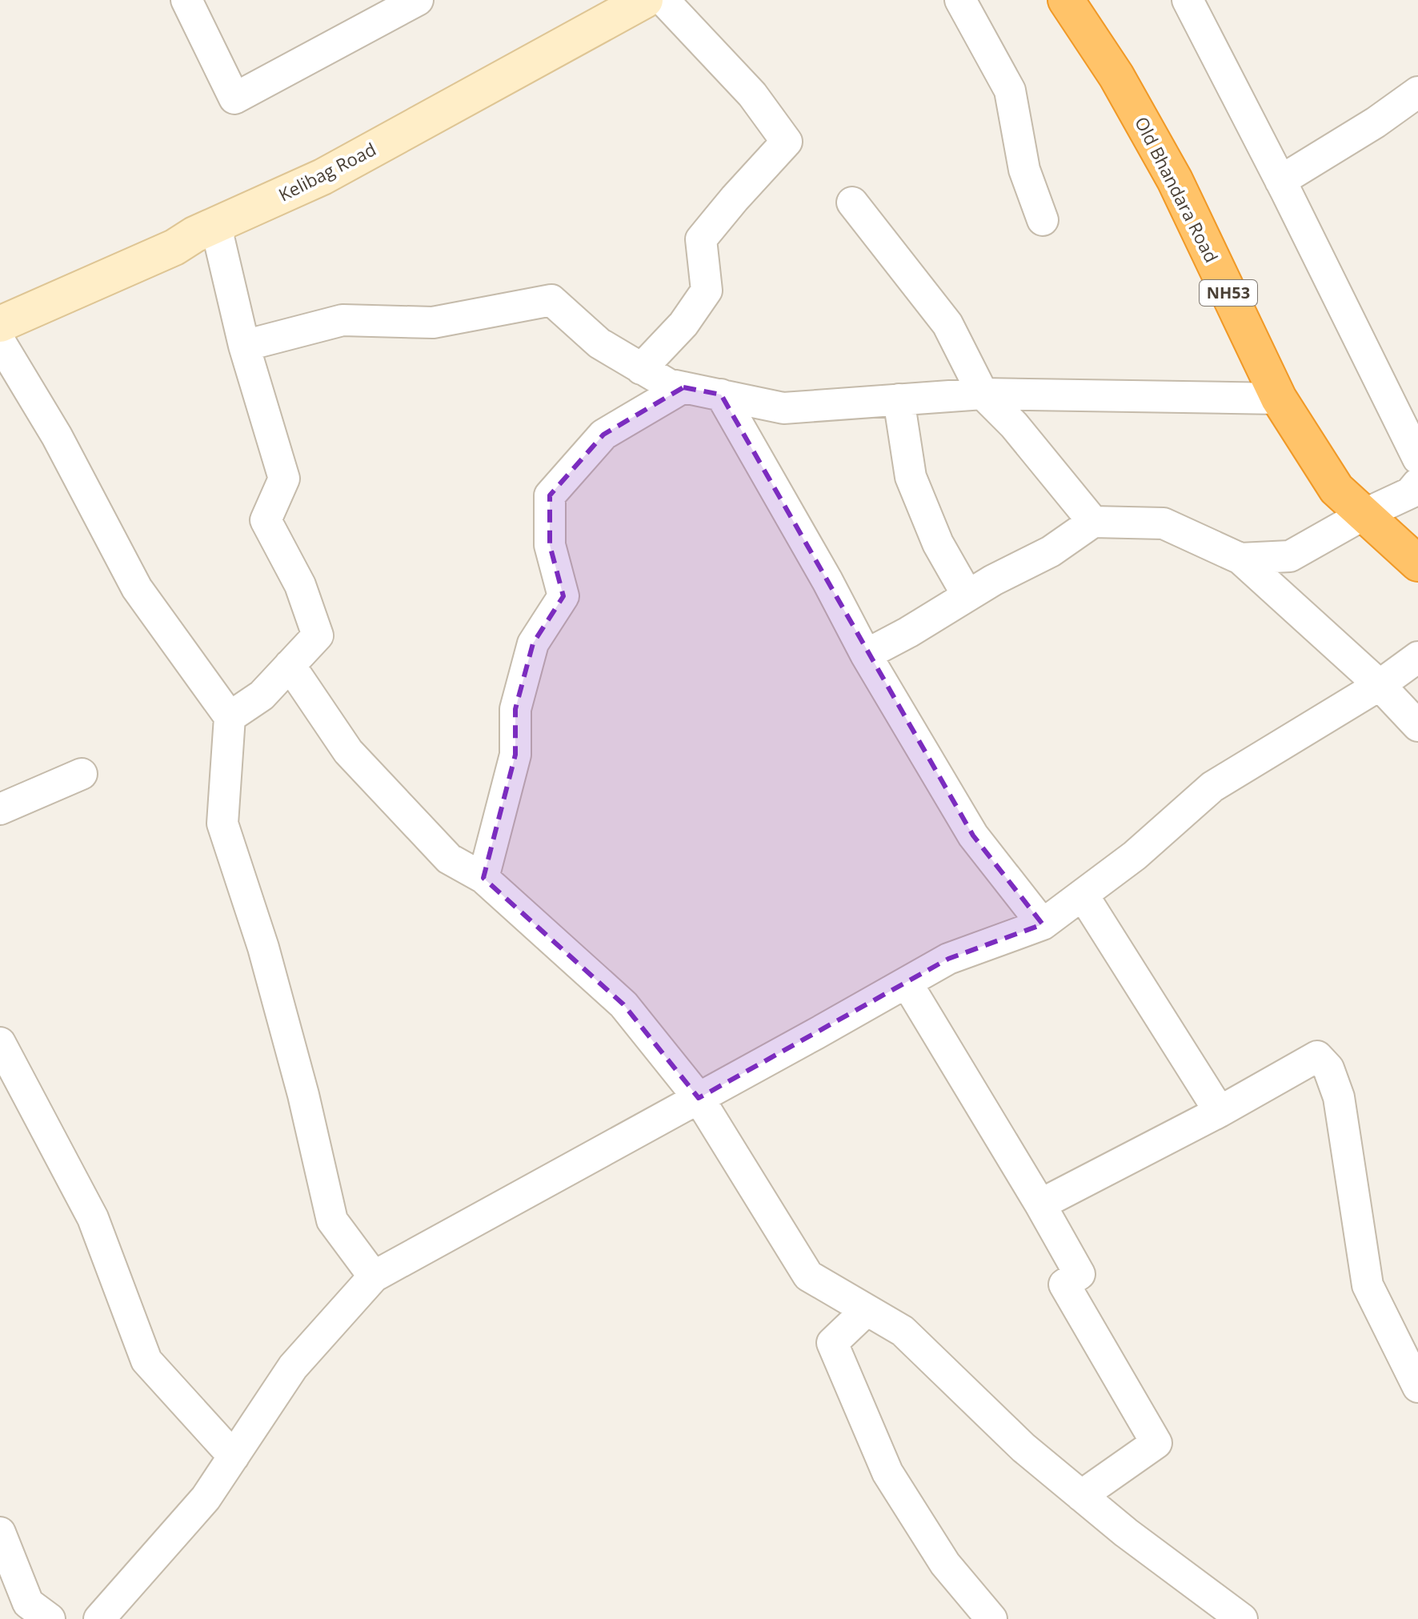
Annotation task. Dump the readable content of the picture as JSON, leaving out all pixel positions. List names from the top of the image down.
{
  "streets": {
    "highway": ["Old Bhandara Road", "NH53"],
    "street": ["Kelibag Road"]
  }
}
